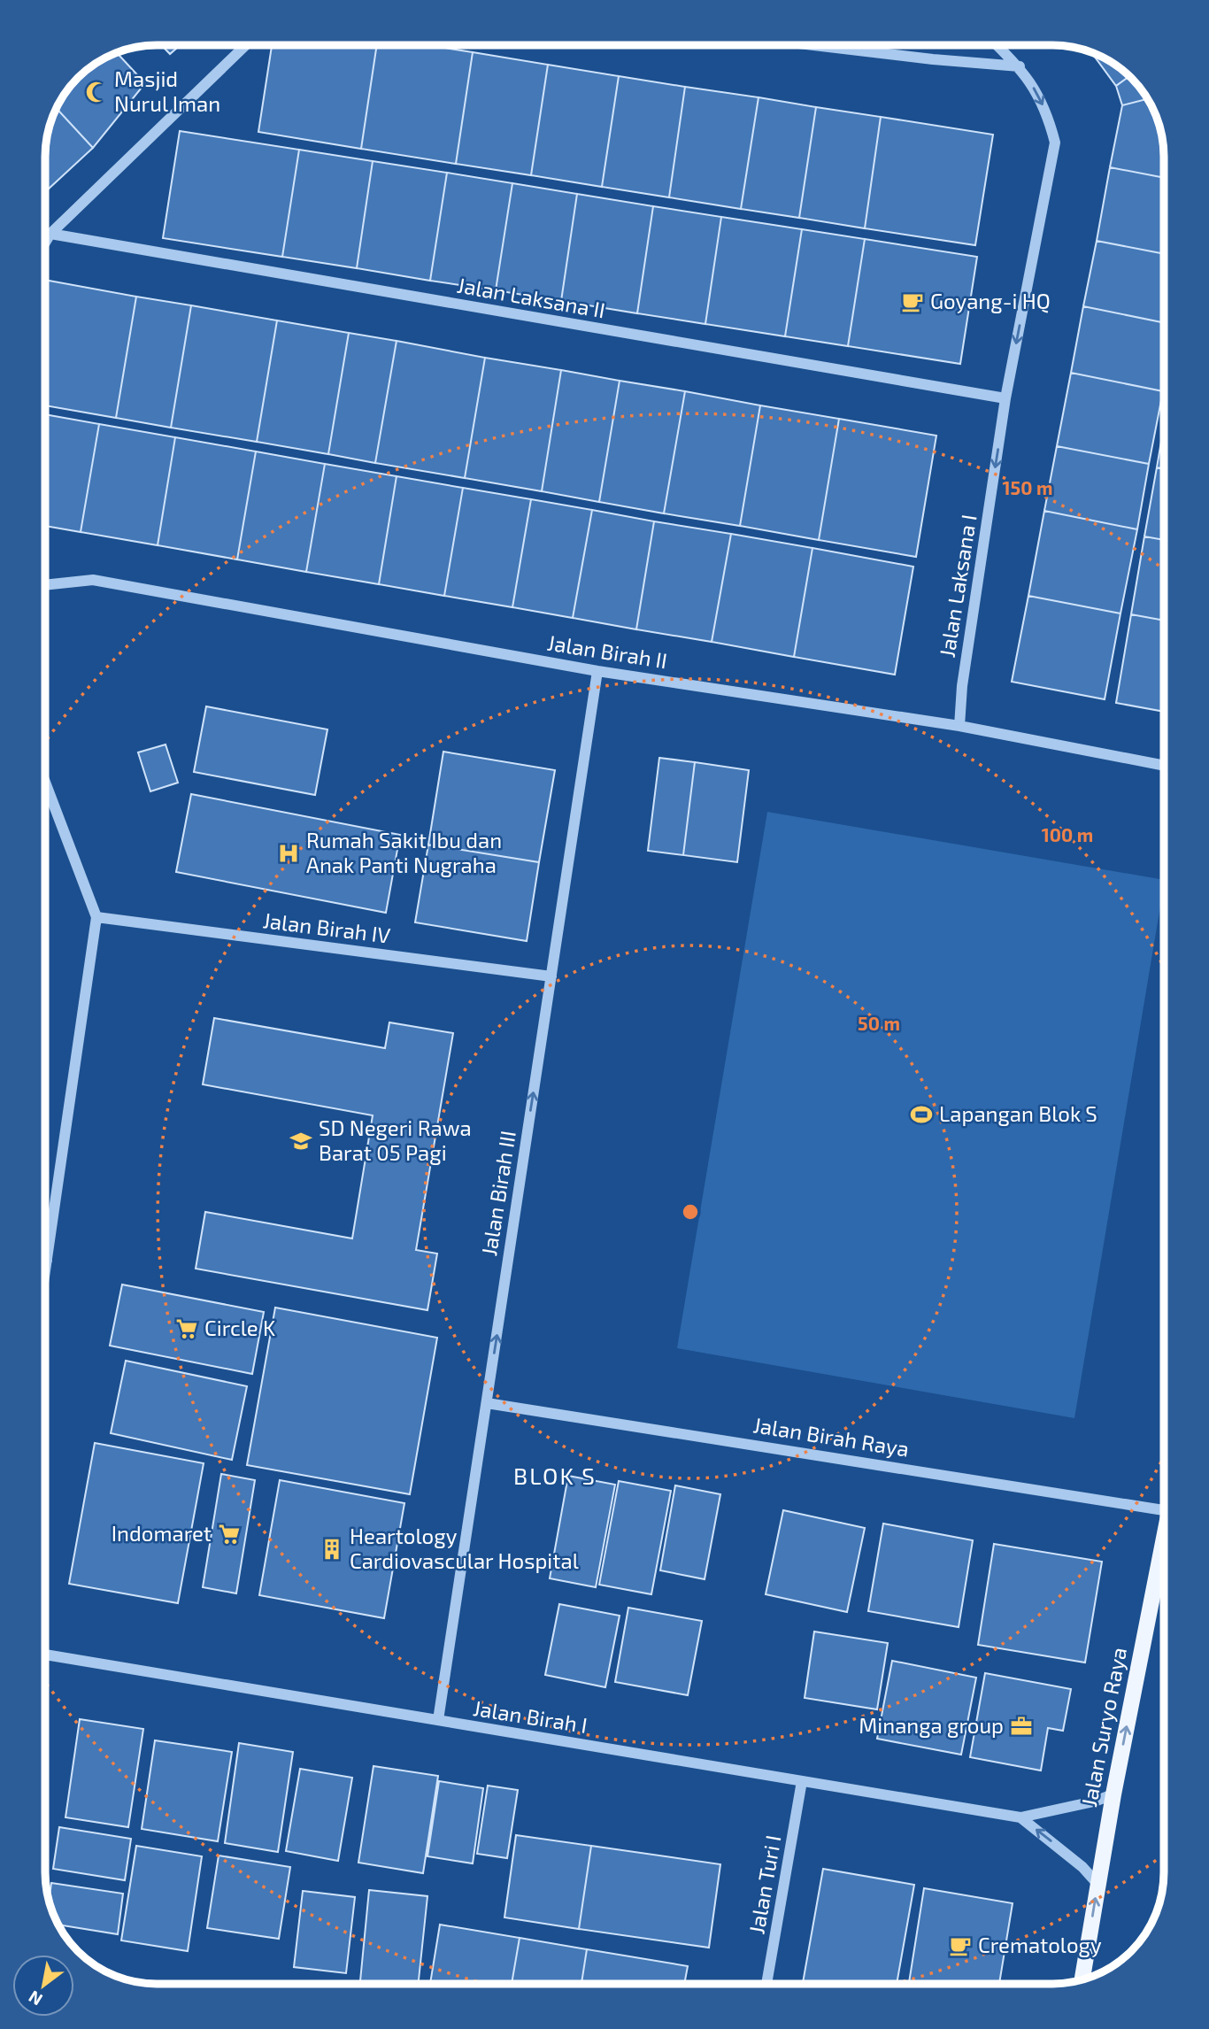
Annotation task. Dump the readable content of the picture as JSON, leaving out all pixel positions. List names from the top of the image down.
{
  "streets": {
    "main road": ["Jalan Suryo Raya"],
    "street": [
      "Jalan Laksana II",
      "Jalan Laksana I",
      "Jalan Birah II",
      "Jalan Birah IV",
      "Jalan Birah III",
      "Jalan Birah Raya",
      "Jalan Birah I",
      "Jalan Turi I"
    ]
  },
  "crossings": [
    ["Jalan Laksana II", "Jalan Laksana I"],
    ["Jalan Laksana I", "Jalan Birah II"],
    ["Jalan Birah II", "Jalan Birah III"],
    ["Jalan Birah IV", "Jalan Birah III"],
    ["Jalan Birah III", "Jalan Birah Raya"],
    ["Jalan Birah III", "Jalan Birah I"],
    ["Jalan Birah I", "Jalan Suryo Raya"],
    ["Jalan Birah I", "Jalan Turi I"]
  ],
  "one_way": ["Jalan Laksana I", "Jalan Birah III", "Jalan Suryo Raya"],
  "districts": ["BLOK S"],
  "places": {
    "mosque": ["Masjid Nurul Iman"],
    "cafe": ["Goyang-i HQ", "Crematology"],
    "hospital": ["Rumah Sakit Ibu dan Anak Panti Nugraha"],
    "sports": ["Lapangan Blok S"],
    "school or university": ["SD Negeri Rawa Barat 05 Pagi"],
    "supermarket": ["Circle K", "Indomaret"],
    "building": ["Heartology Cardiovascular Hospital"],
    "office": ["Minanga group"]
  },
  "north": "bottom left",
  "rings": ["150 m", "100 m", "50 m"]
}
